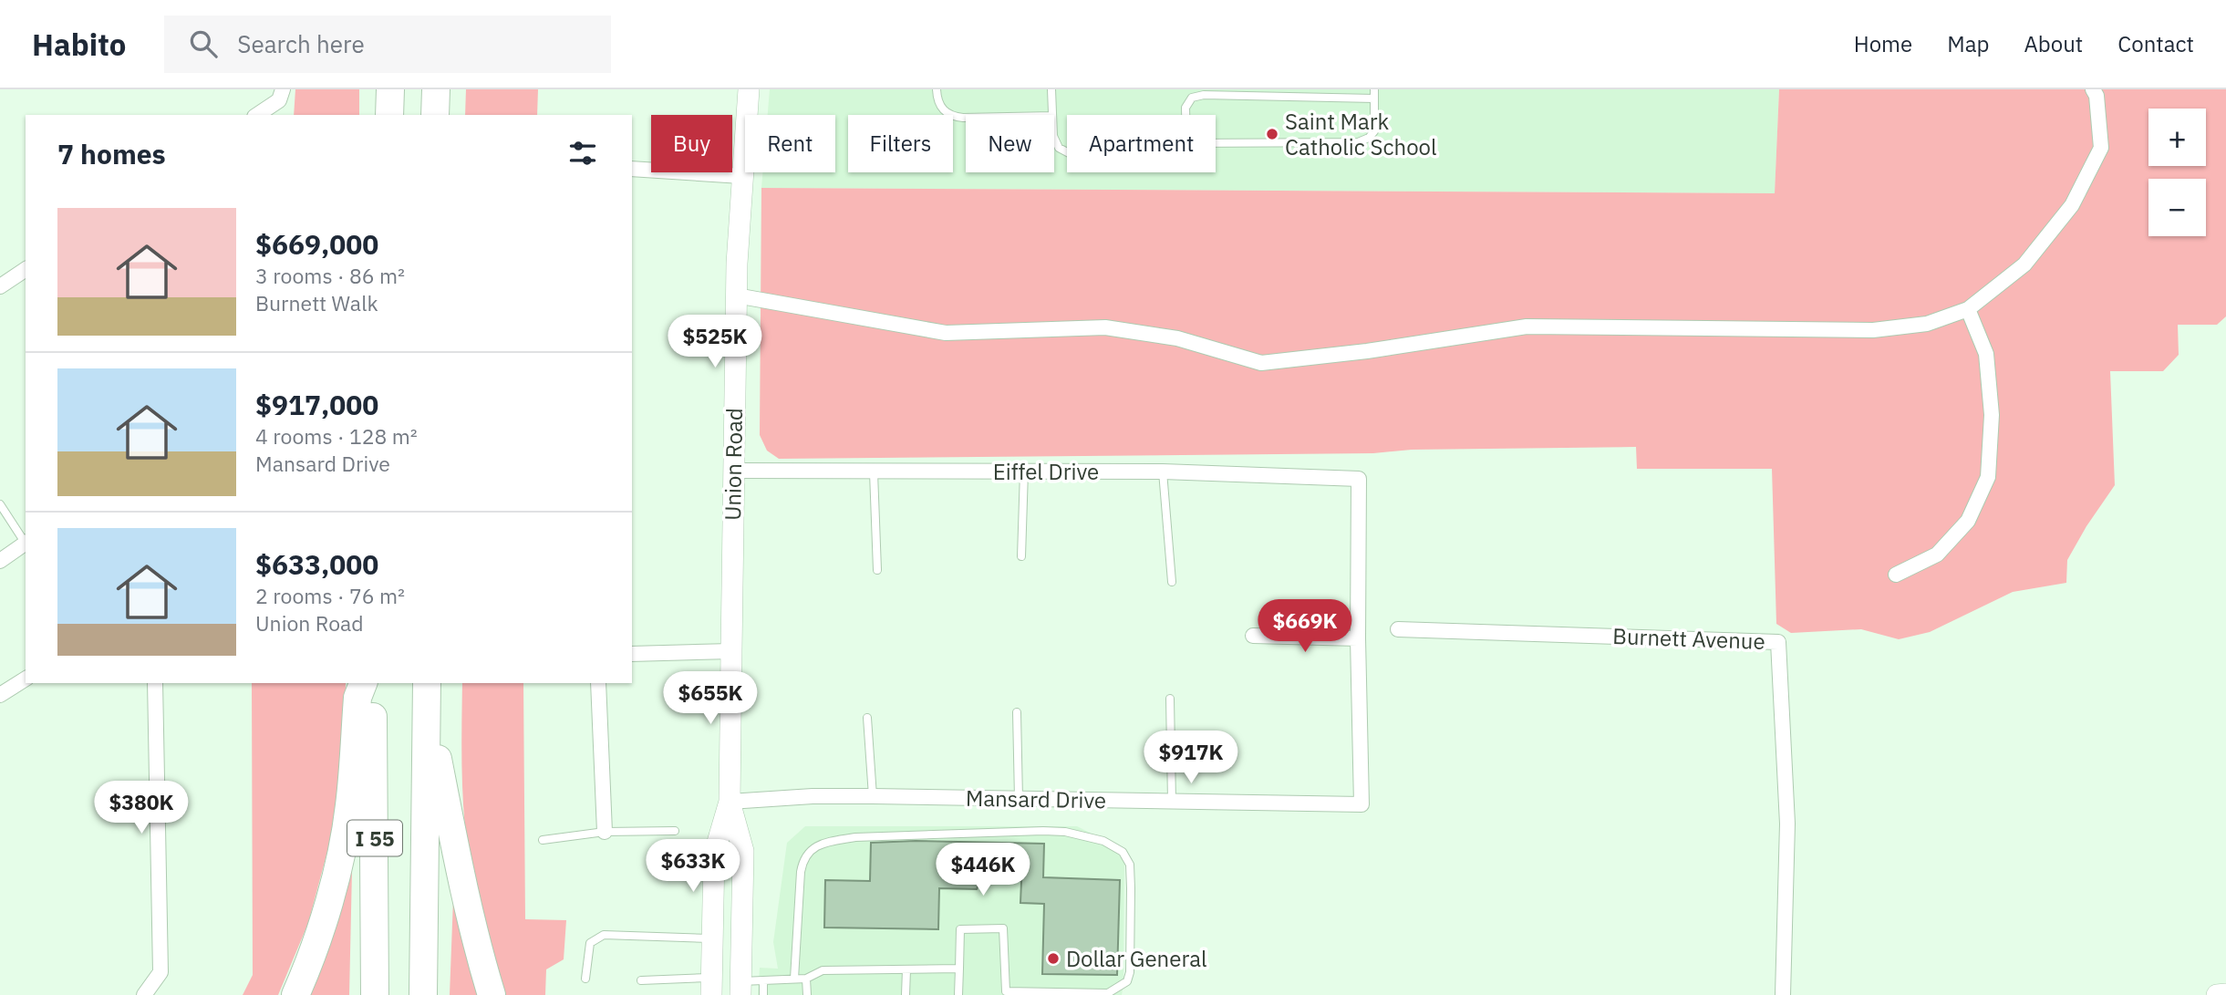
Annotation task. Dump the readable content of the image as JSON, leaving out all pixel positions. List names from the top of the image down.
{
  "streets": {
    "highway": ["I 55"],
    "main road": ["Union Road"],
    "street": ["Eiffel Drive", "Burnett Avenue", "Mansard Drive"]
  },
  "crossings": [
    ["Union Road", "Eiffel Drive"],
    ["Union Road", "Mansard Drive"],
    ["Eiffel Drive", "Mansard Drive"]
  ],
  "places": ["Saint Mark Catholic School", "Dollar General"],
  "page": {
    "header": "Habito",
    "search": "Search here",
    "nav": [
      "Home",
      "Map",
      "About",
      "Contact"
    ],
    "map_buttons": ["+", "−"],
    "chip": [
      "Buy",
      "Rent",
      "Filters",
      "New",
      "Apartment"
    ],
    "heading": "7 homes",
    "list": [
      {
        "name": "$669,000",
        "note": "3 rooms · 86 m² · Burnett Walk"
      },
      {
        "name": "$917,000",
        "note": "4 rooms · 128 m² · Mansard Drive"
      },
      {
        "name": "$633,000",
        "note": "2 rooms · 76 m² · Union Road"
      }
    ],
    "price": [
      "$525K",
      "$669K",
      "$655K",
      "$917K",
      "$380K",
      "$633K",
      "$446K"
    ]
  }
}
